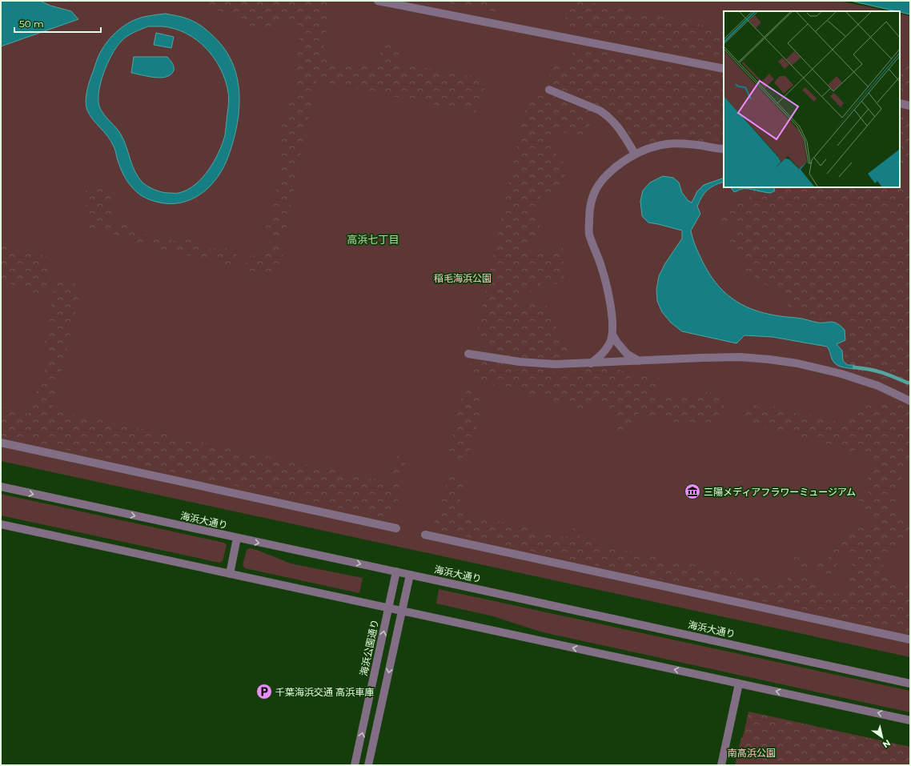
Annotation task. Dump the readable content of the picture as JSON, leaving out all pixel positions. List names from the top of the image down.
{
  "streets": {
    "street": ["海浜大通り", "海浜公園通り"]
  },
  "crossings": [
    ["海浜大通り", "海浜公園通り"]
  ],
  "districts": ["高浜七丁目"],
  "parks": ["稲毛海浜公園", "南高浜公園"],
  "places": {
    "museum": ["三陽メディアフラワーミュージアム"],
    "parking": ["千葉海浜交通 高浜車庫"]
  },
  "scale_bar": "50 m",
  "north": "bottom right"
}
